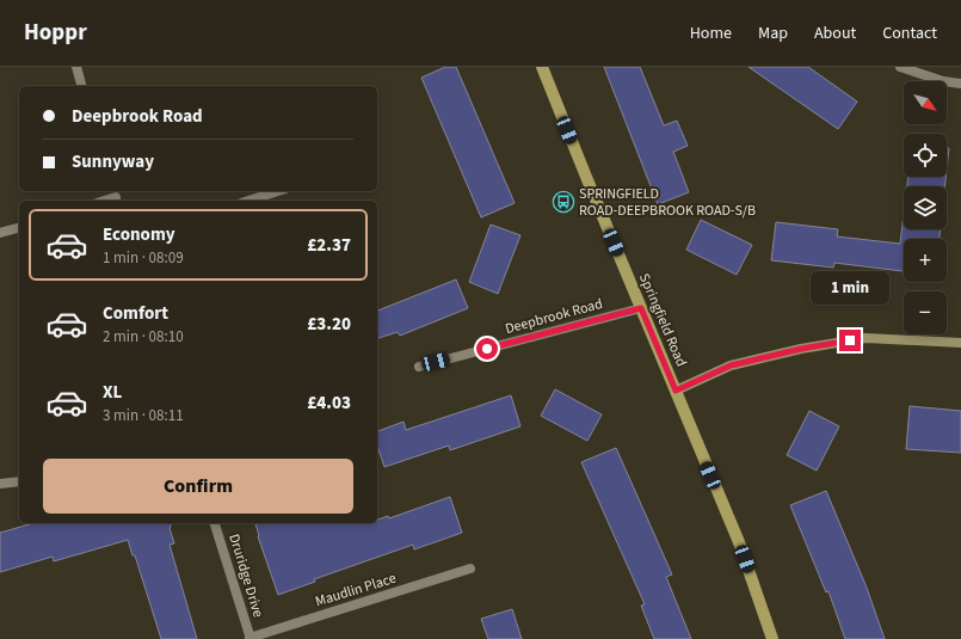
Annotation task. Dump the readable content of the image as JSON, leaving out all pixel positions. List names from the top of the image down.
{
  "streets": {
    "main road": ["Springfield Road"],
    "street": ["Deepbrook Road", "Druridge Drive", "Maudlin Place"]
  },
  "crossings": [
    ["Deepbrook Road", "Springfield Road"],
    ["Druridge Drive", "Maudlin Place"]
  ],
  "places": {
    "bus stop": ["SPRINGFIELD ROAD-DEEPBROOK ROAD-S/B"]
  },
  "north": "bottom right",
  "page": {
    "header": "Hoppr",
    "nav": [
      "Home",
      "Map",
      "About",
      "Contact"
    ],
    "map_buttons": ["+", "−"],
    "banner": ["Deepbrook Road", "Sunnyway"],
    "list": [
      {
        "name": "Economy",
        "note": "1 min · 08:09",
        "value": "£2.37"
      },
      {
        "name": "Comfort",
        "note": "2 min · 08:10",
        "value": "£3.20"
      },
      {
        "name": "XL",
        "note": "3 min · 08:11",
        "value": "£4.03"
      }
    ],
    "bubble": "1 min",
    "buttons": "Confirm"
  }
}
